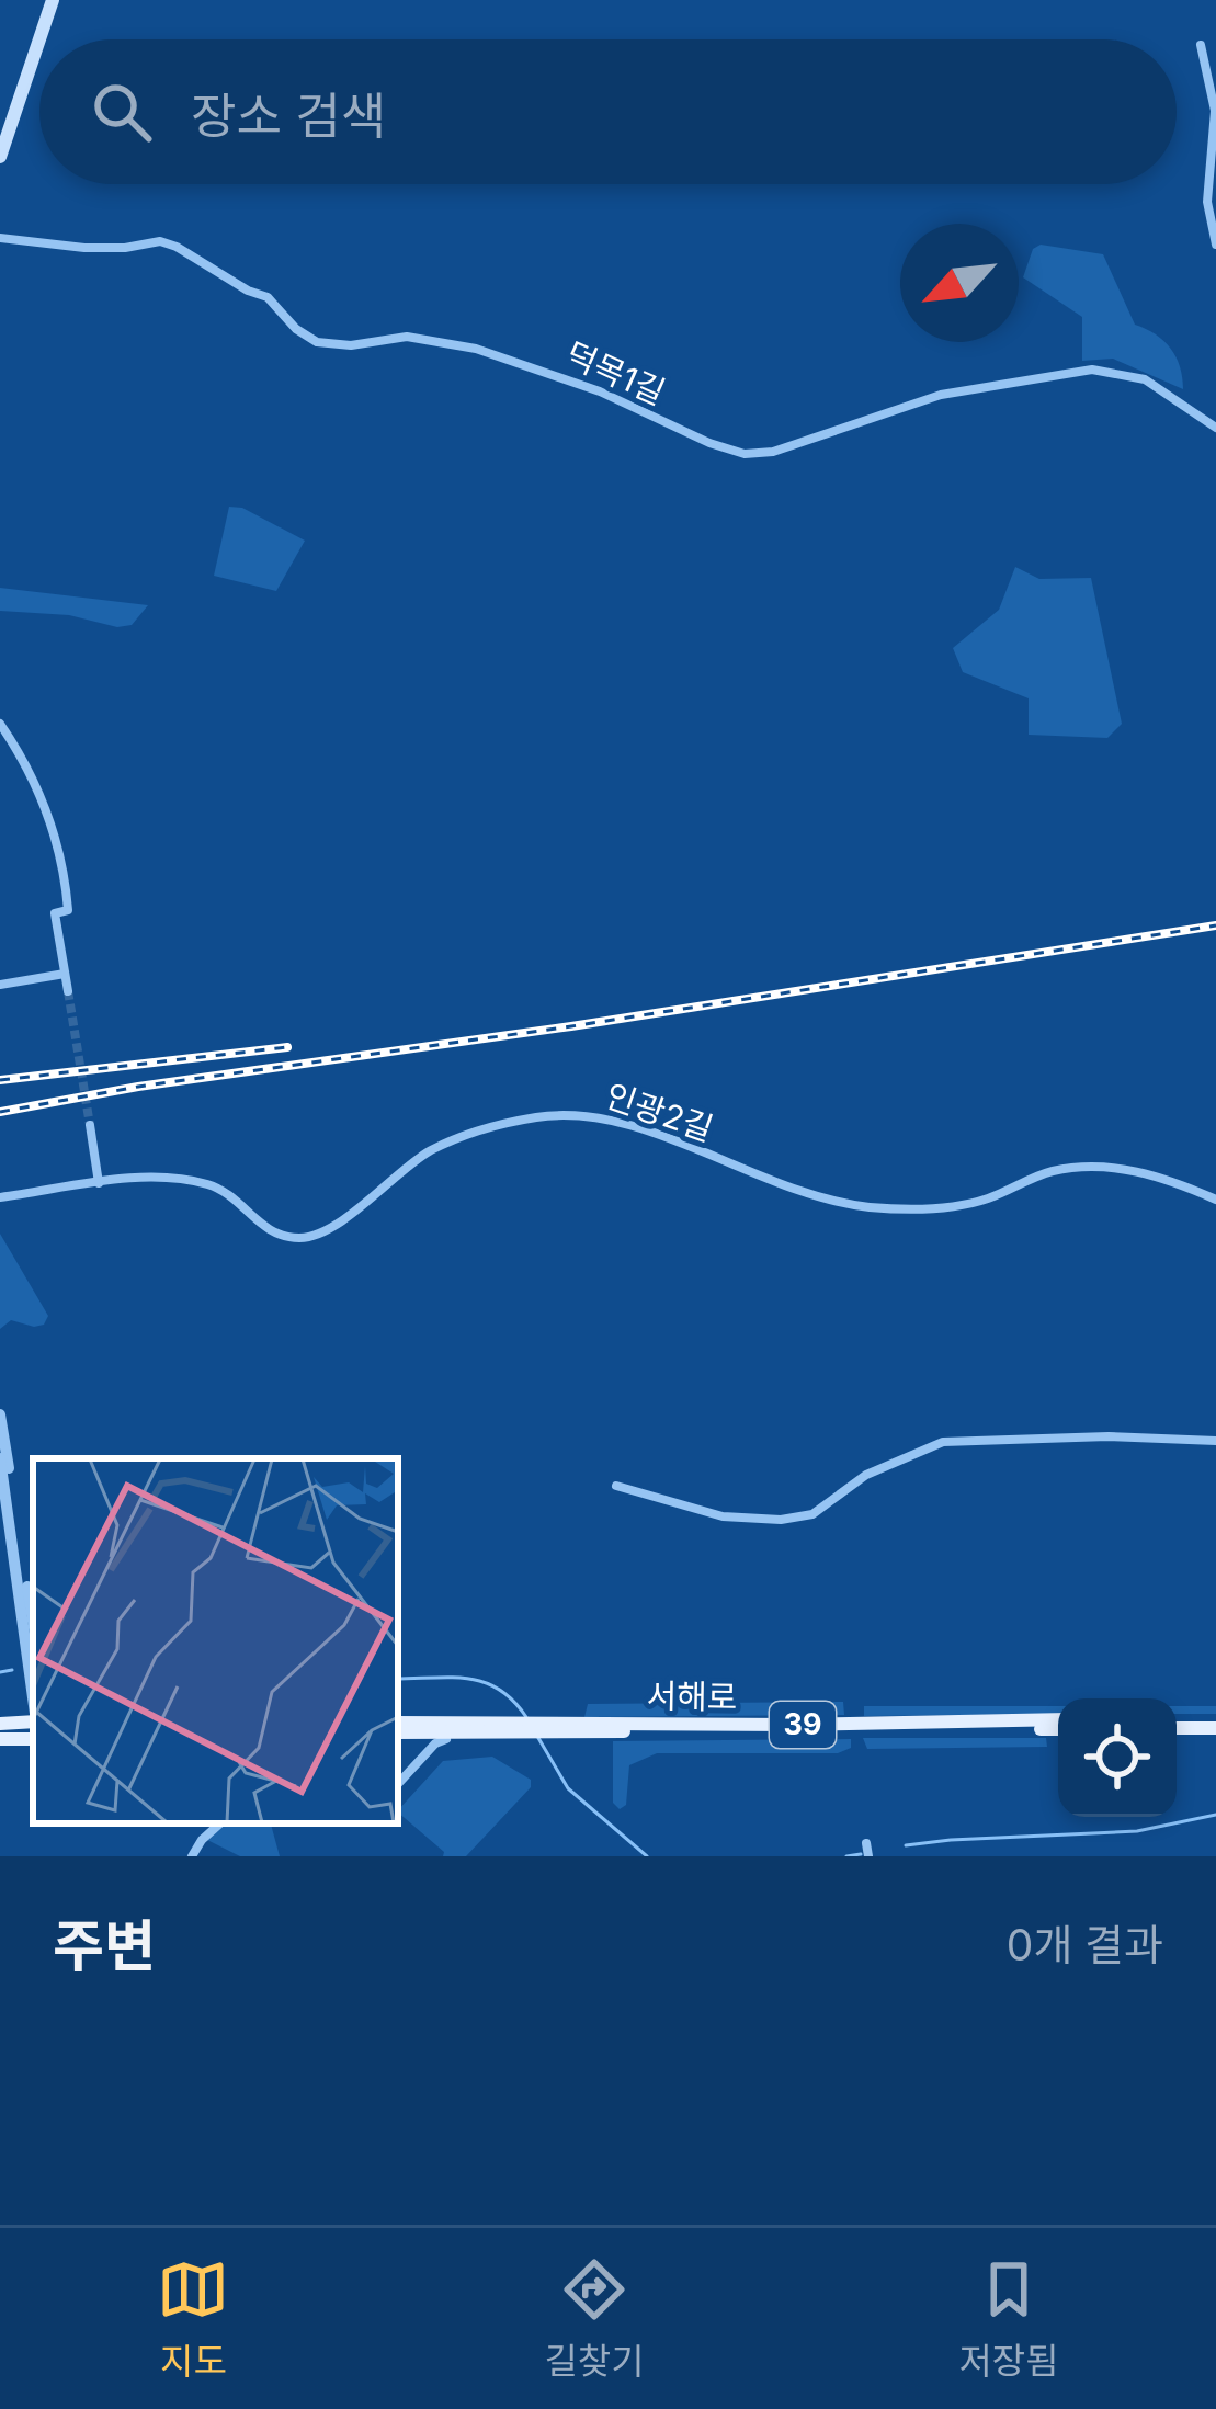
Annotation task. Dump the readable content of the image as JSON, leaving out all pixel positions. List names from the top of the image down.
{
  "streets": {
    "main road": ["서해로", "39"],
    "street": ["덕목1길", "인광2길"]
  },
  "north": "bottom left",
  "page": {
    "search": "장소 검색",
    "heading": ["주변", "0개 결과"],
    "nav": ["지도", "길찾기", "저장됨"]
  }
}
